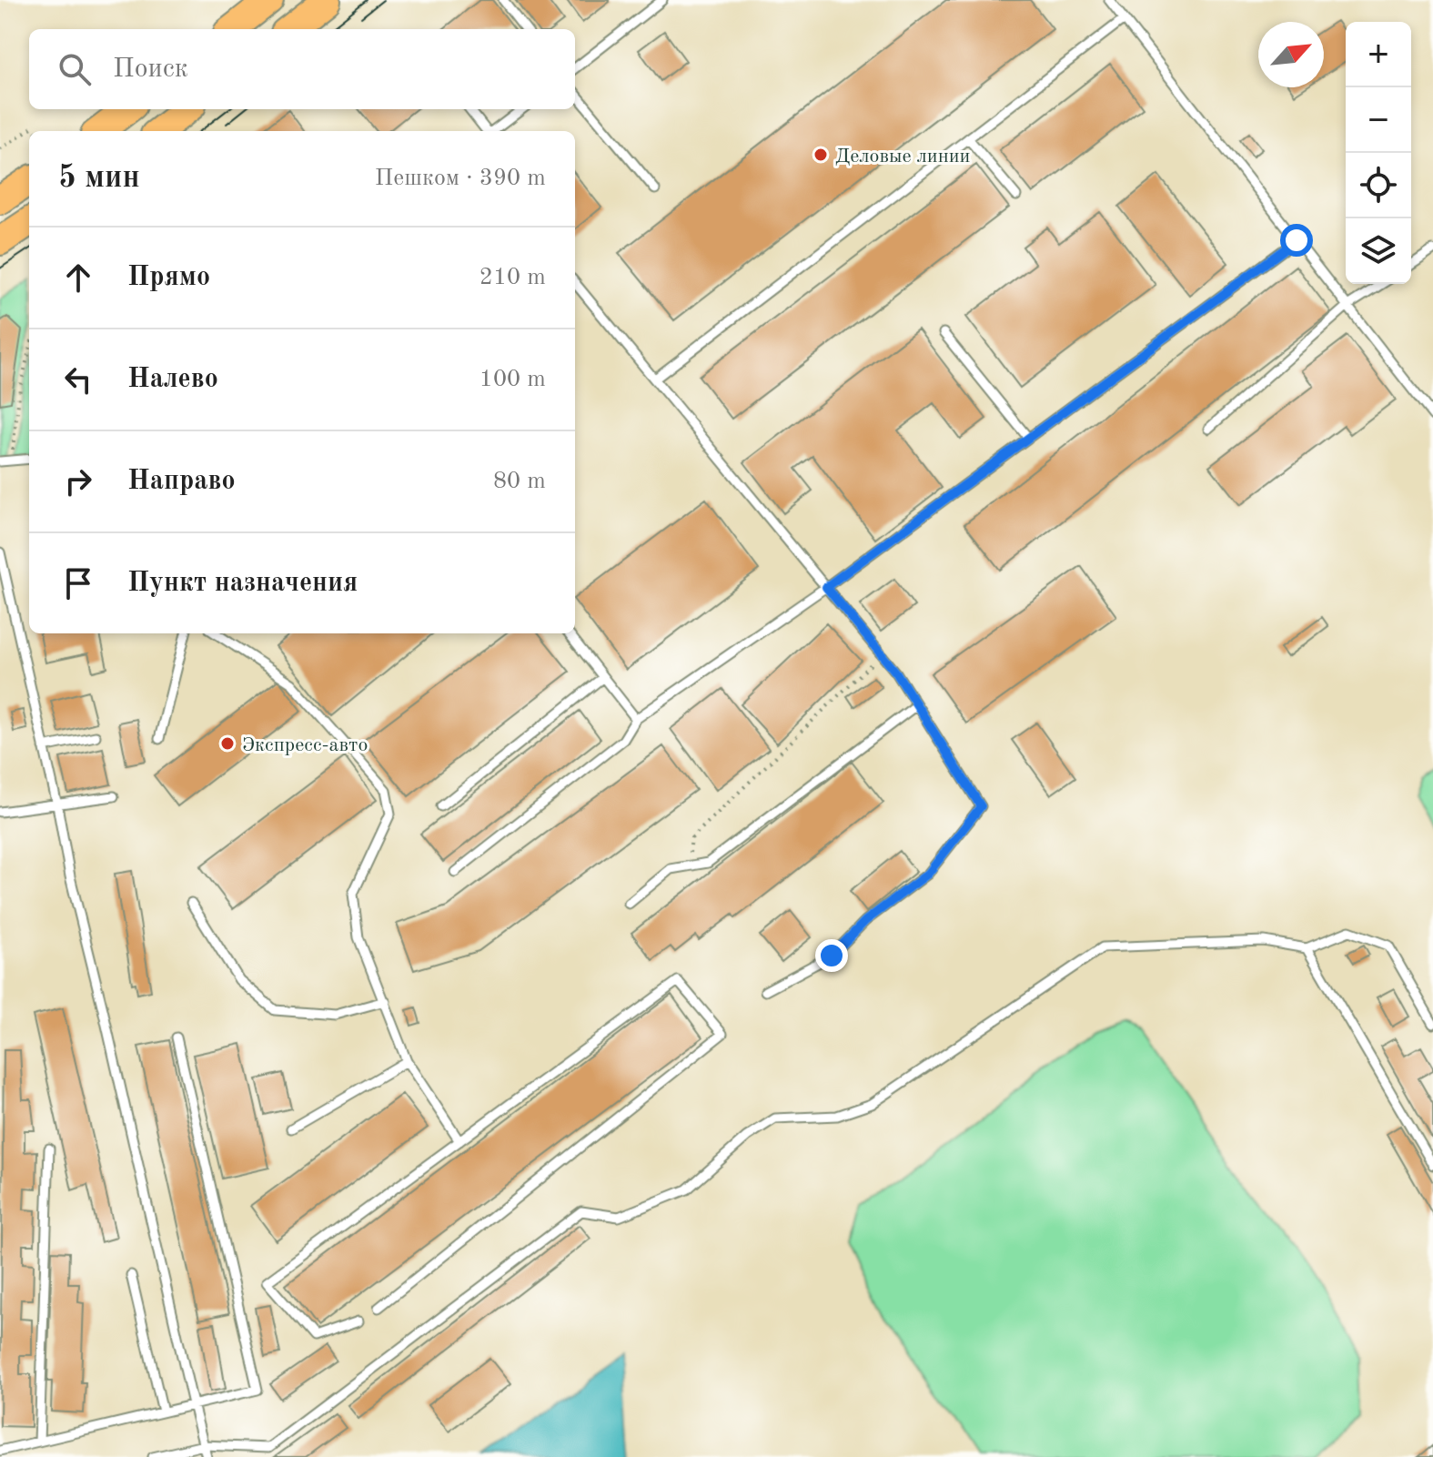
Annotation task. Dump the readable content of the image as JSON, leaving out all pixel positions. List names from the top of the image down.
{
  "places": ["Деловые линии", "Экспресс-авто"],
  "north": "top right",
  "page": {
    "map_buttons": ["+", "−"],
    "search": "Поиск",
    "heading": ["5 мин", "Пешком · 390 m"],
    "list": [
      ["Прямо", "210 m"],
      ["Налево", "100 m"],
      ["Направо", "80 m"],
      "Пункт назначения"
    ]
  }
}
